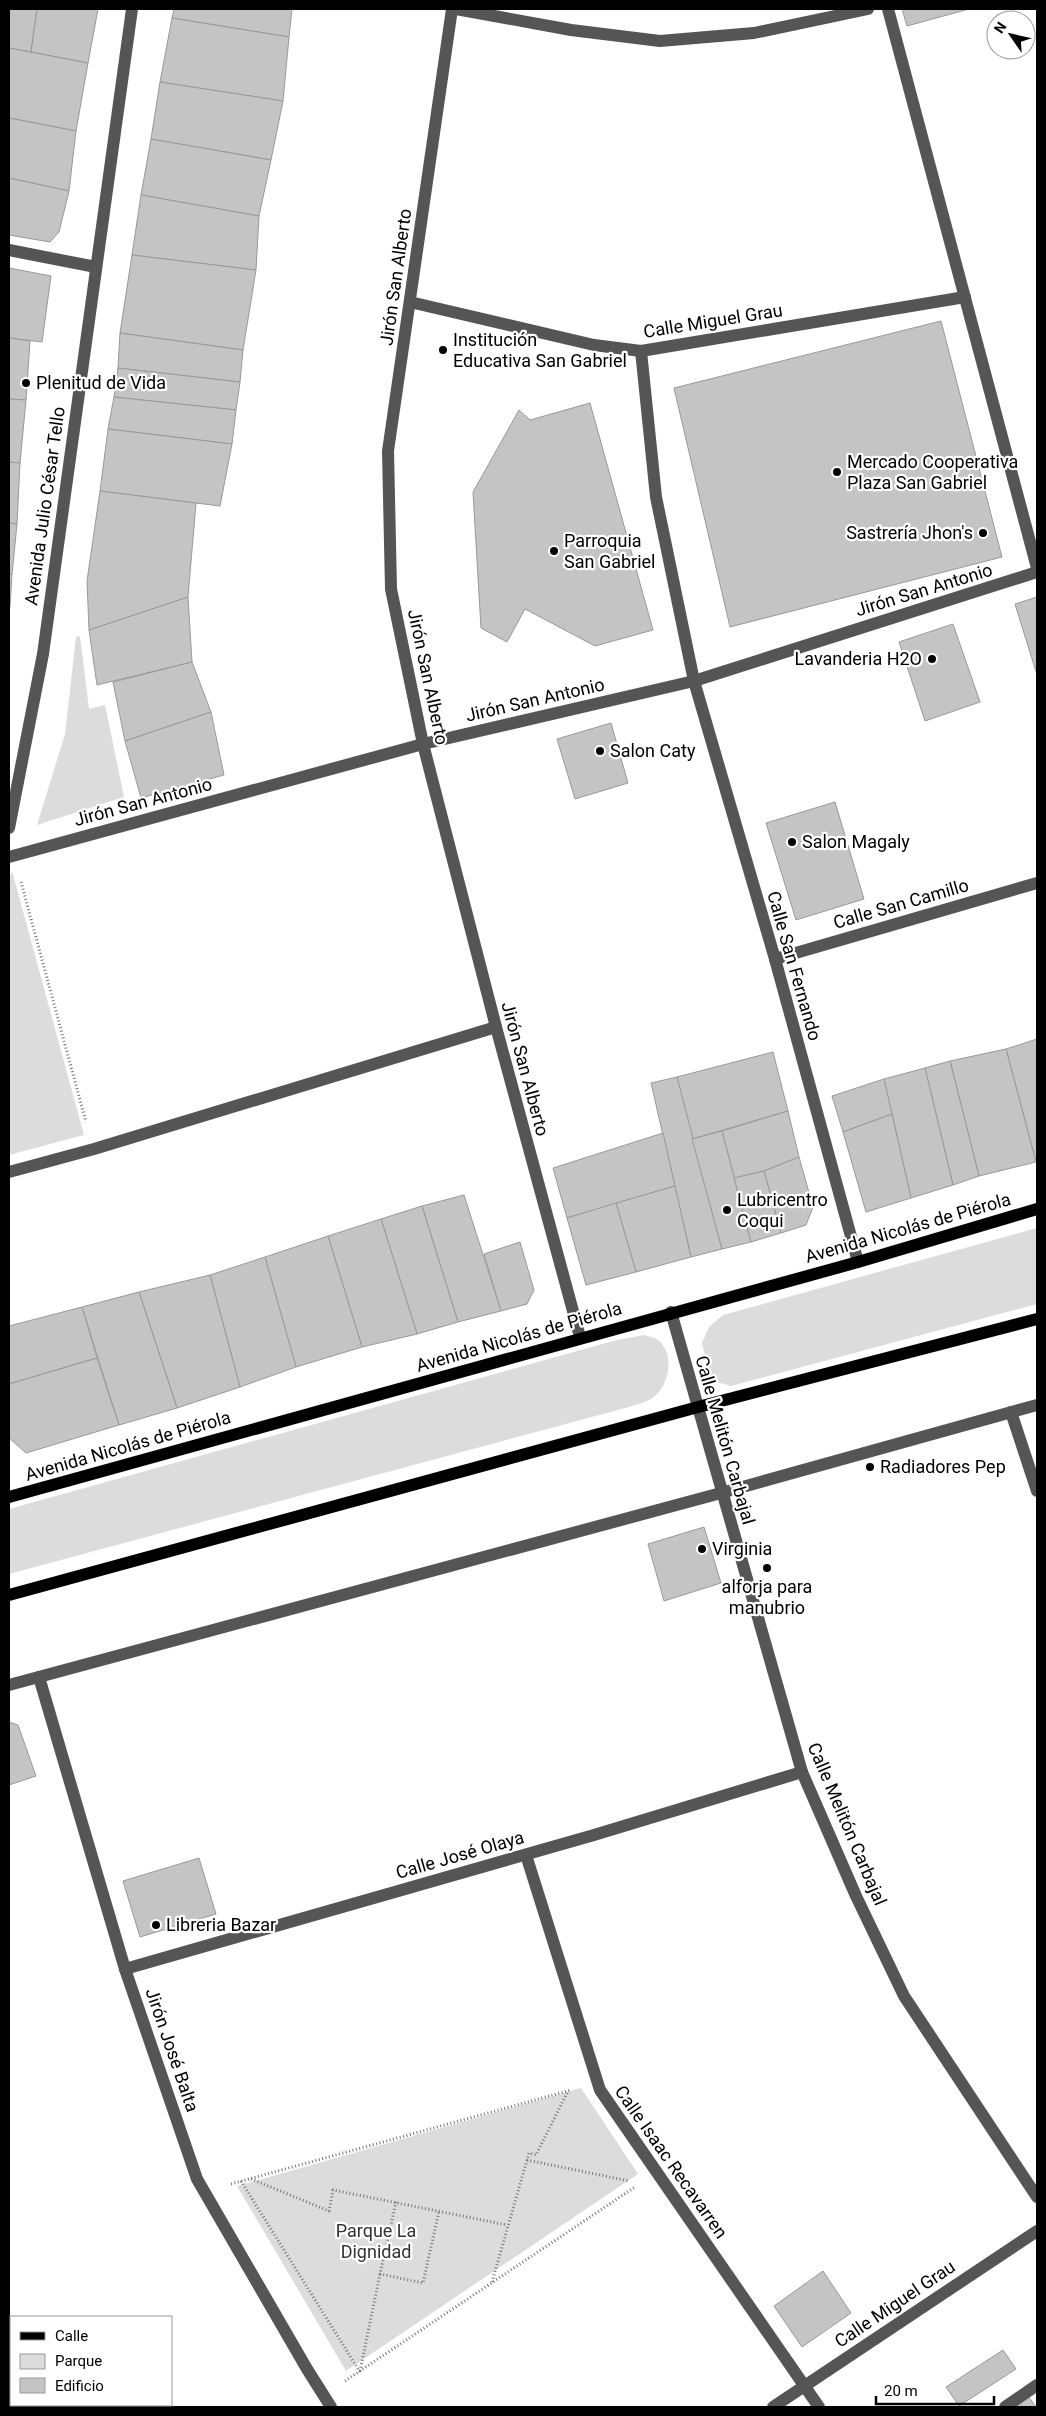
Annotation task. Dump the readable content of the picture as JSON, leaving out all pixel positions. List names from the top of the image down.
{
  "streets": {
    "main road": ["Avenida Nicolás de Piérola"],
    "street": [
      "Jirón San Alberto",
      "Calle Miguel Grau",
      "Avenida Julio César Tello",
      "Jirón San Antonio",
      "Calle San Camillo",
      "Calle San Fernando",
      "Calle Melitón Carbajal",
      "Calle José Olaya",
      "Jirón José Balta",
      "Calle Isaac Recavarren"
    ]
  },
  "crossings": [
    ["Jirón San Alberto", "Calle Miguel Grau"],
    ["Jirón San Alberto", "Jirón San Antonio"],
    ["Jirón San Alberto", "Avenida Nicolás de Piérola"],
    ["Calle Miguel Grau", "Calle San Fernando"],
    ["Calle Miguel Grau", "Calle Isaac Recavarren"],
    ["Jirón San Antonio", "Calle San Fernando"],
    ["Calle San Camillo", "Calle San Fernando"],
    ["Calle San Fernando", "Avenida Nicolás de Piérola"],
    ["Avenida Nicolás de Piérola", "Calle Melitón Carbajal"],
    ["Calle Melitón Carbajal", "Calle José Olaya"],
    ["Calle José Olaya", "Jirón José Balta"],
    ["Calle José Olaya", "Calle Isaac Recavarren"]
  ],
  "parks": ["Parque La Dignidad"],
  "places": [
    "Institución Educativa San Gabriel",
    "Plenitud de Vida",
    "Mercado Cooperativa Plaza San Gabriel",
    "Sastrería Jhon's",
    "Parroquia San Gabriel",
    "Lavanderia H2O",
    "Salon Caty",
    "Salon Magaly",
    "Lubricentro Coqui",
    "Radiadores Pep",
    "Virginia",
    "alforja para manubrio",
    "Libreria Bazar"
  ],
  "legend": ["Calle", "Parque", "Edificio"],
  "scale_bar": "20 m",
  "north": "top left"
}
